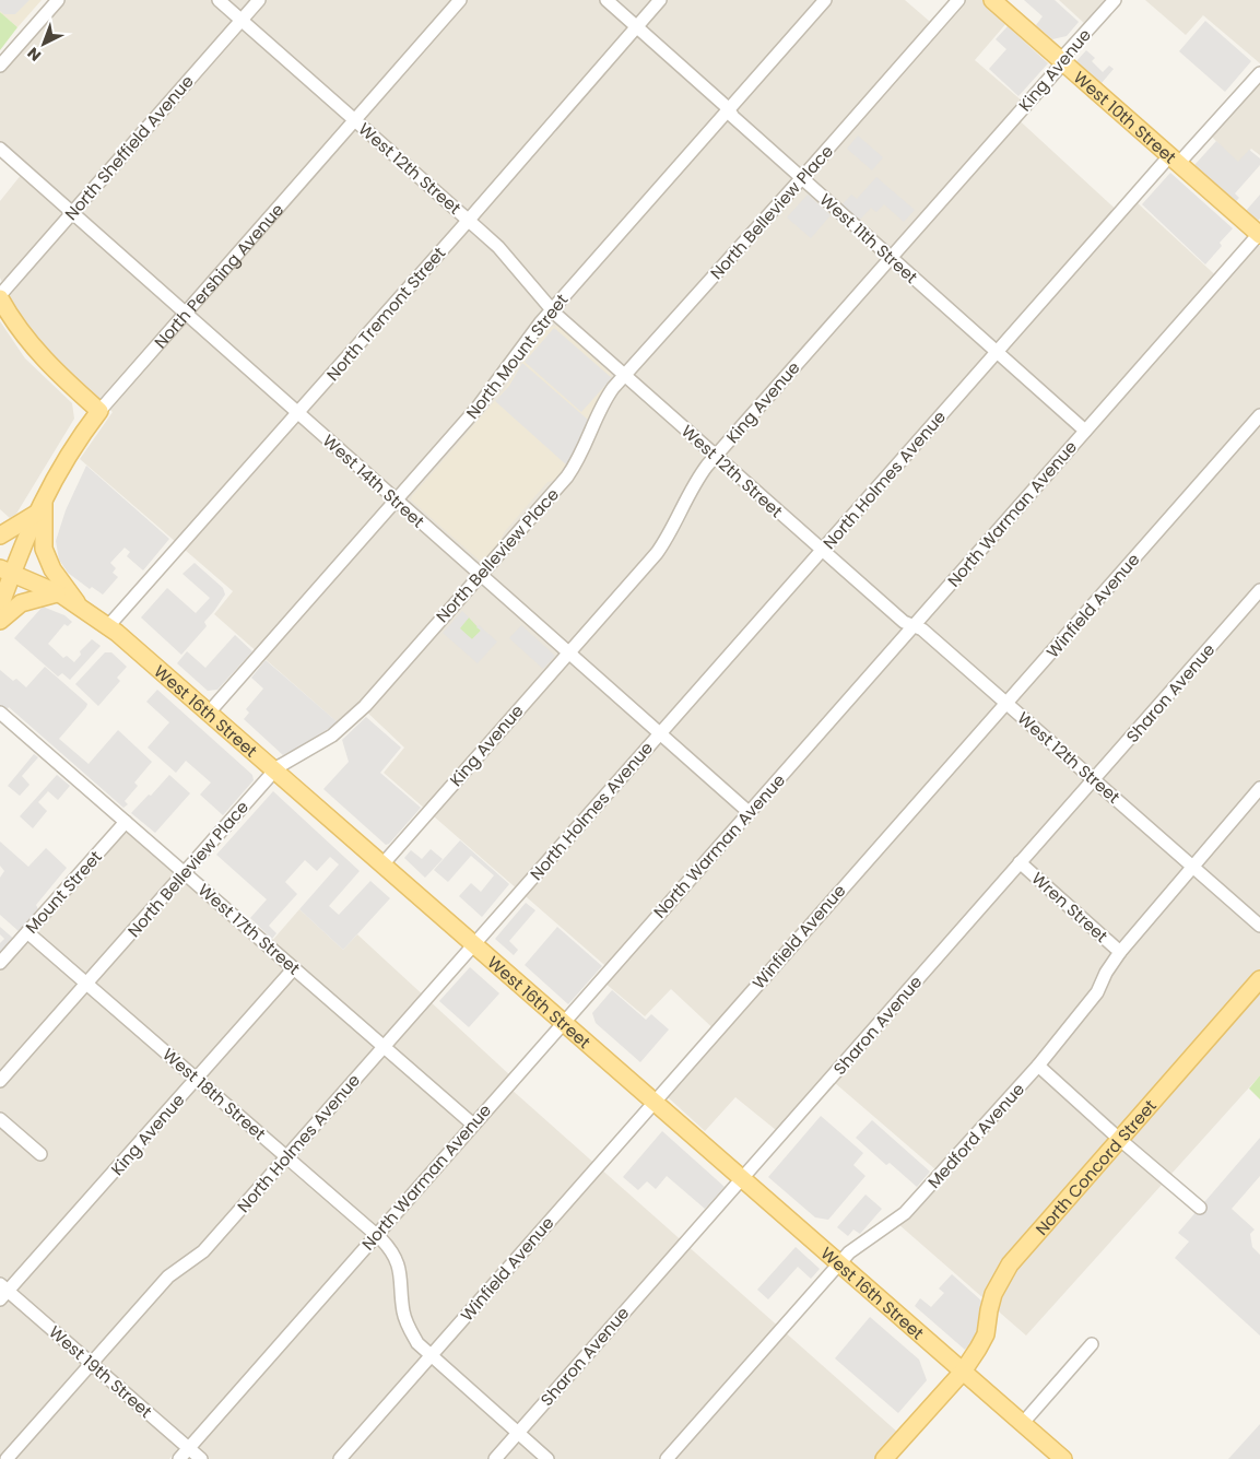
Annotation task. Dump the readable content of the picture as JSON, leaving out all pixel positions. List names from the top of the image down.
{
  "streets": {
    "main road": [
      "West 10th Street",
      "North Pershing Avenue",
      "West 16th Street",
      "North Concord Street"
    ],
    "street": [
      "King Avenue",
      "North Sheffield Avenue",
      "West 12th Street",
      "North Belleview Place",
      "West 11th Street",
      "North Tremont Street",
      "North Mount Street",
      "North Holmes Avenue",
      "West 14th Street",
      "North Warman Avenue",
      "Winfield Avenue",
      "Sharon Avenue",
      "Mount Street",
      "Wren Street",
      "West 17th Street",
      "West 18th Street",
      "Medford Avenue",
      "West 19th Street"
    ]
  },
  "crossings": [
    ["King Avenue", "West 10th Street"],
    ["King Avenue", "West 12th Street"],
    ["King Avenue", "West 11th Street"],
    ["King Avenue", "West 14th Street"],
    ["King Avenue", "West 16th Street"],
    ["King Avenue", "West 17th Street"],
    ["King Avenue", "West 18th Street"],
    ["King Avenue", "West 19th Street"],
    ["West 10th Street", "North Holmes Avenue"],
    ["West 10th Street", "North Warman Avenue"],
    ["North Sheffield Avenue", "West 12th Street"],
    ["North Sheffield Avenue", "West 14th Street"],
    ["West 12th Street", "North Belleview Place"],
    ["West 12th Street", "North Pershing Avenue"],
    ["West 12th Street", "North Tremont Street"],
    ["West 12th Street", "North Mount Street"],
    ["West 12th Street", "North Holmes Avenue"],
    ["West 12th Street", "North Warman Avenue"],
    ["West 12th Street", "Winfield Avenue"],
    ["West 12th Street", "Sharon Avenue"],
    ["West 12th Street", "Medford Avenue"],
    ["North Belleview Place", "West 11th Street"],
    ["North Belleview Place", "West 14th Street"],
    ["North Belleview Place", "West 16th Street"],
    ["North Belleview Place", "West 17th Street"],
    ["North Belleview Place", "West 18th Street"],
    ["West 11th Street", "North Tremont Street"],
    ["West 11th Street", "North Mount Street"],
    ["West 11th Street", "North Holmes Avenue"],
    ["West 11th Street", "North Warman Avenue"],
    ["North Pershing Avenue", "West 14th Street"],
    ["North Pershing Avenue", "West 16th Street"],
    ["North Tremont Street", "West 14th Street"],
    ["North Tremont Street", "West 16th Street"],
    ["North Mount Street", "West 14th Street"],
    ["North Mount Street", "West 16th Street"],
    ["North Holmes Avenue", "West 14th Street"],
    ["North Holmes Avenue", "West 16th Street"],
    ["North Holmes Avenue", "West 17th Street"],
    ["North Holmes Avenue", "West 18th Street"],
    ["North Holmes Avenue", "West 19th Street"],
    ["West 14th Street", "North Warman Avenue"],
    ["North Warman Avenue", "West 16th Street"],
    ["North Warman Avenue", "West 17th Street"],
    ["North Warman Avenue", "West 18th Street"],
    ["North Warman Avenue", "West 19th Street"],
    ["Winfield Avenue", "West 16th Street"],
    ["Winfield Avenue", "West 18th Street"],
    ["Sharon Avenue", "West 16th Street"],
    ["Sharon Avenue", "Wren Street"],
    ["Sharon Avenue", "West 18th Street"],
    ["West 16th Street", "Medford Avenue"],
    ["West 16th Street", "North Concord Street"],
    ["Mount Street", "West 17th Street"],
    ["Mount Street", "West 18th Street"],
    ["Wren Street", "Medford Avenue"]
  ],
  "north": "bottom left"
}
